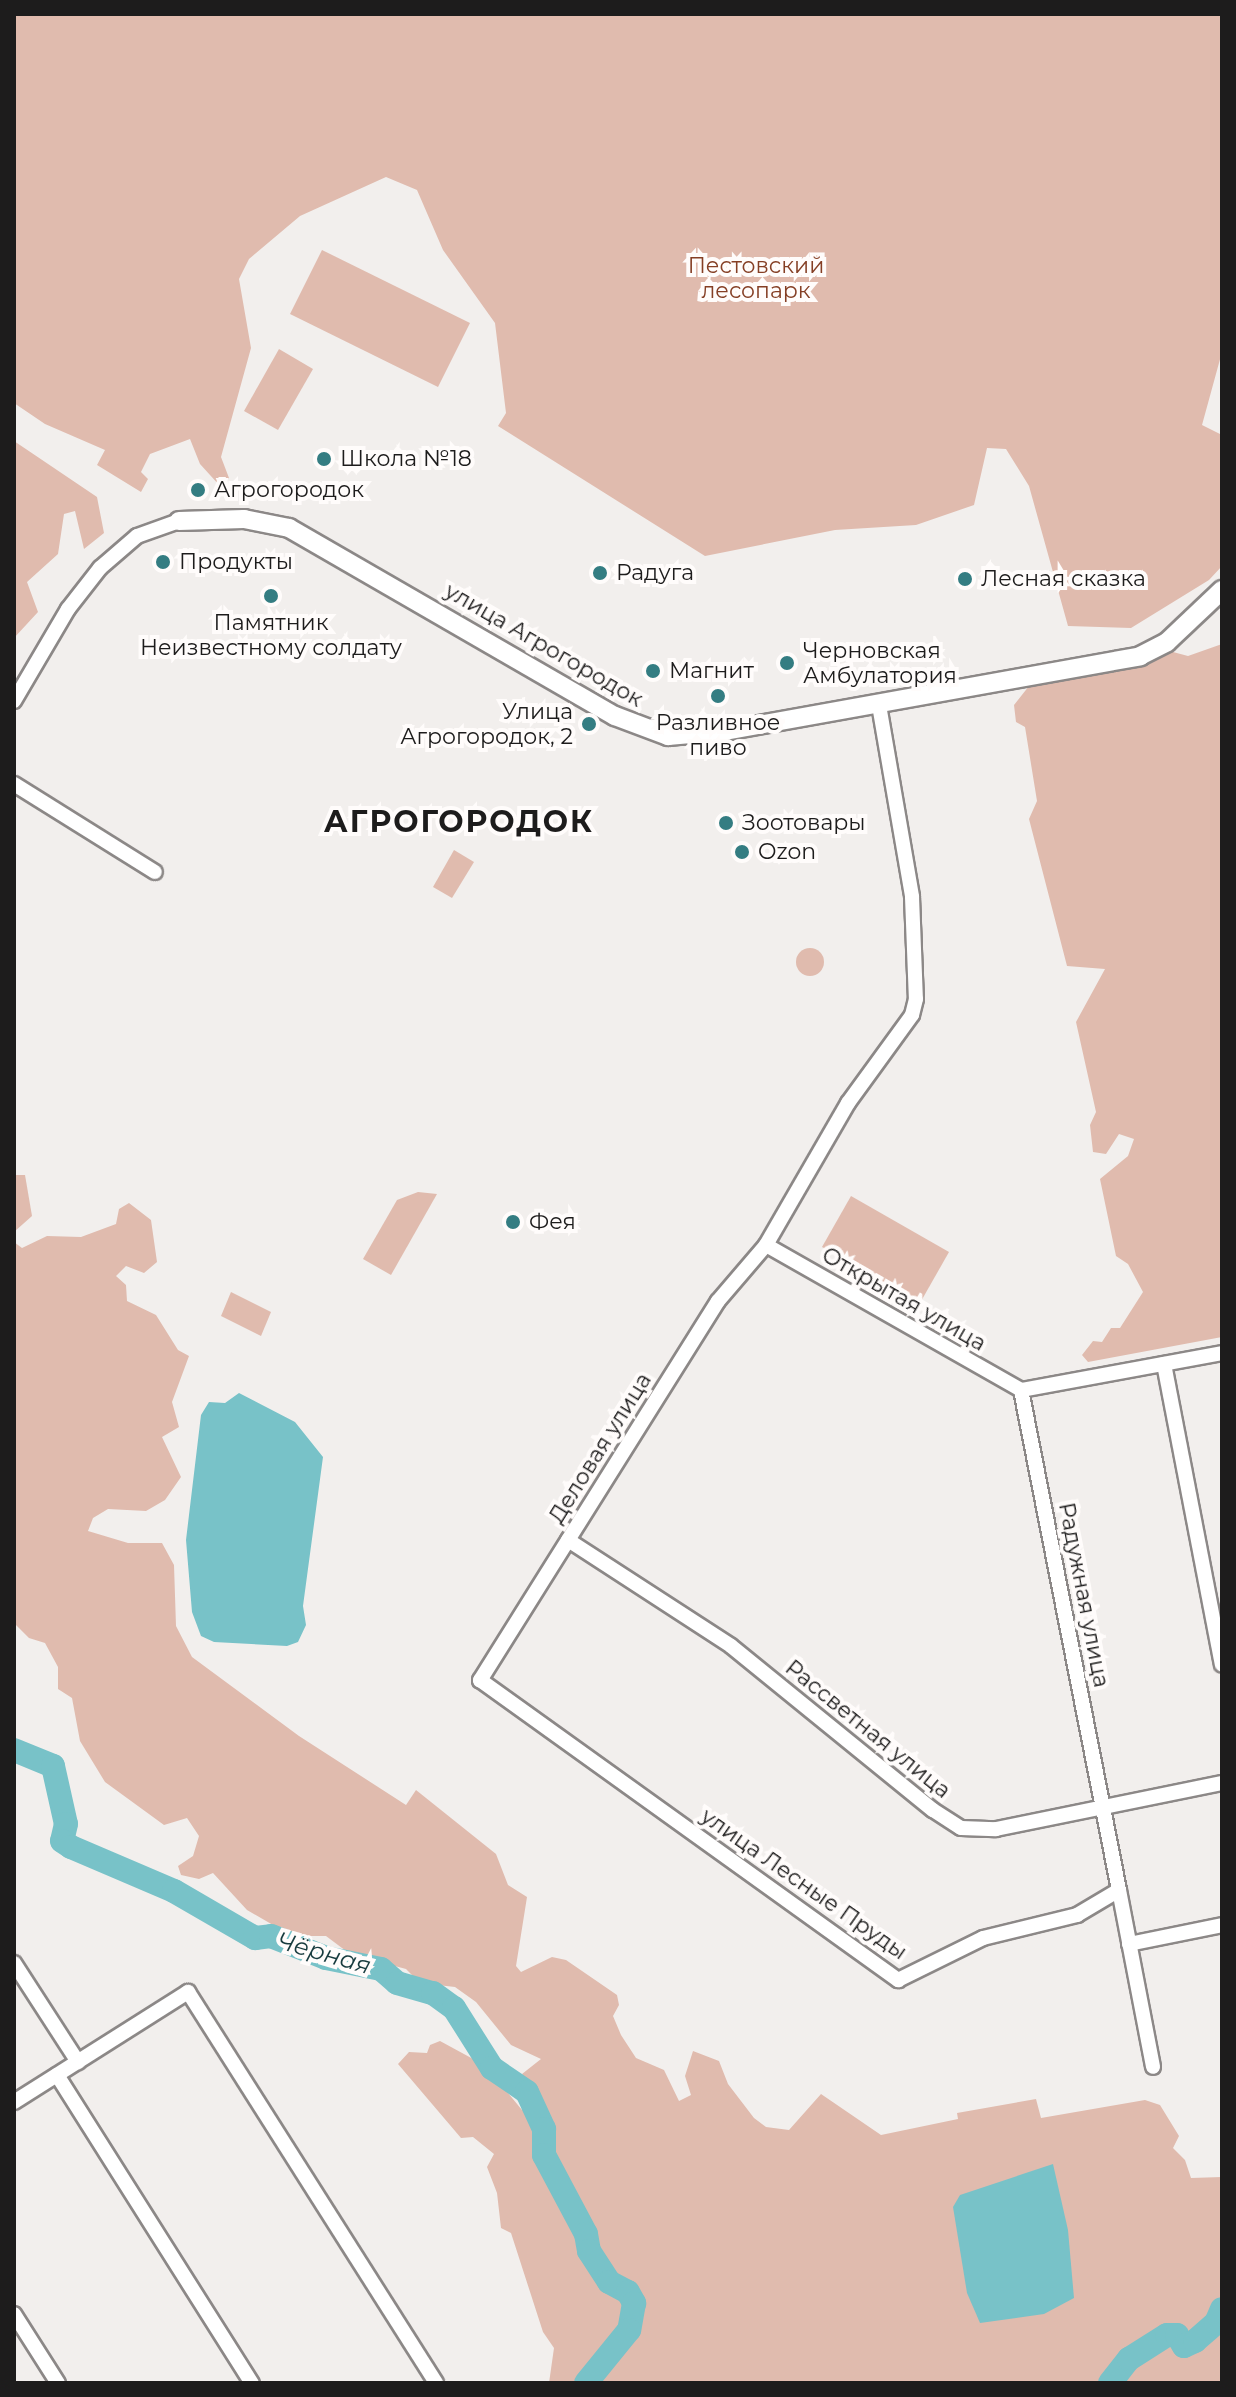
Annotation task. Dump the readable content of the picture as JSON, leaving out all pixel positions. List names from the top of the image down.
{
  "streets": {
    "street": [
      "улица Агрогородок",
      "Открытая улица",
      "Деловая улица",
      "Радужная улица",
      "Рассветная улица",
      "улица Лесные Пруды"
    ]
  },
  "crossings": [
    ["улица Агрогородок", "Деловая улица"],
    ["Открытая улица", "Деловая улица"],
    ["Открытая улица", "Радужная улица"],
    ["Деловая улица", "Рассветная улица"],
    ["Деловая улица", "улица Лесные Пруды"],
    ["Радужная улица", "Рассветная улица"],
    ["Радужная улица", "улица Лесные Пруды"]
  ],
  "districts": ["АГРОГОРОДОК"],
  "water": ["Чёрная"],
  "parks": ["Пестовский лесопарк"],
  "places": [
    "Школа №18",
    "Агрогородок",
    "Продукты",
    "Радуга",
    "Лесная сказка",
    "Памятник Неизвестному солдату",
    "Черновская Амбулатория",
    "Магнит",
    "Разливное пиво",
    "Улица Агрогородок, 2",
    "Зоотовары",
    "Ozon",
    "Фея"
  ]
}
